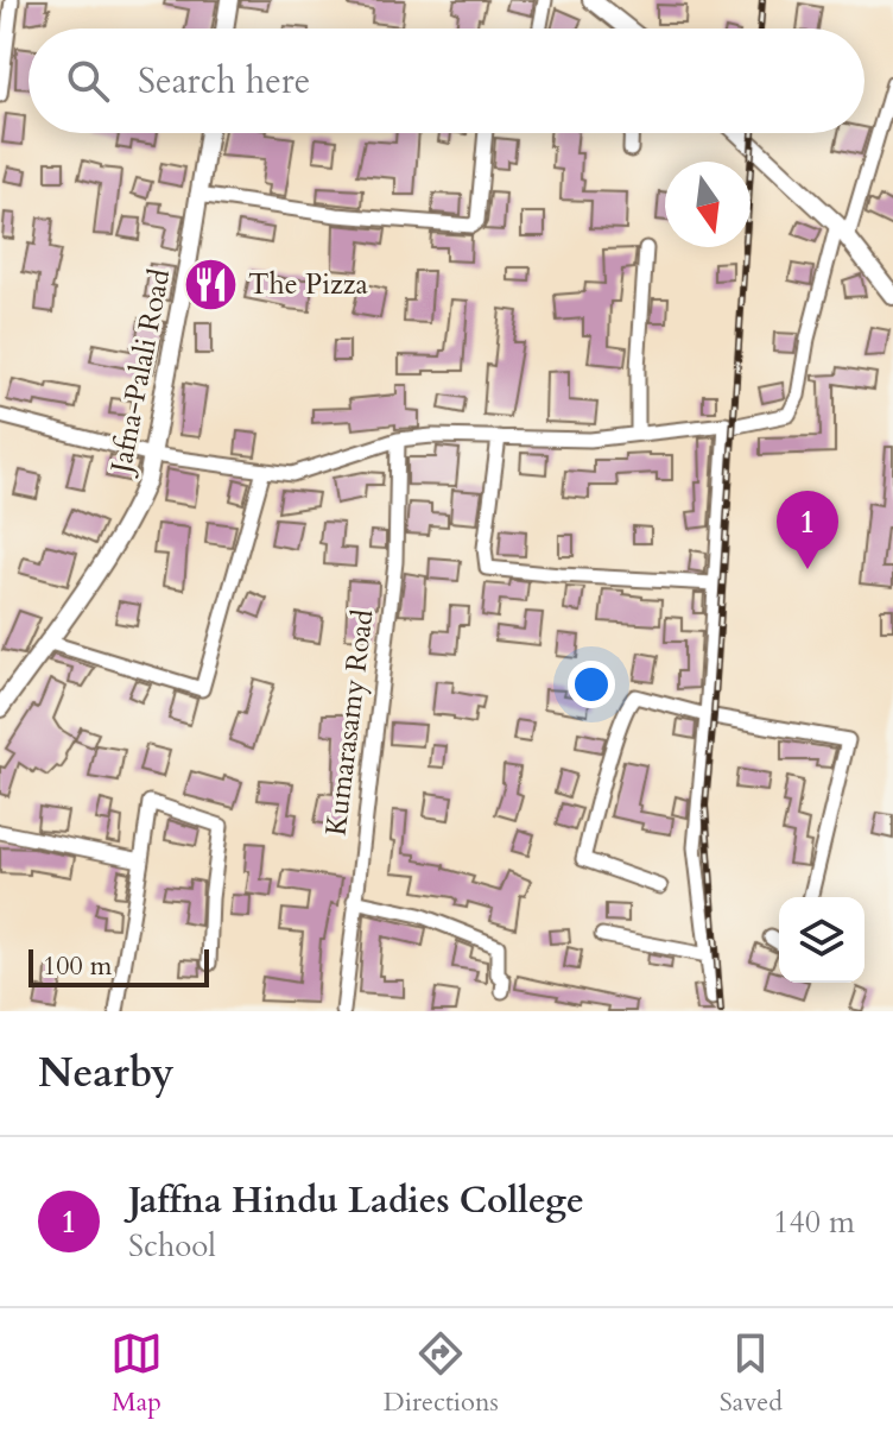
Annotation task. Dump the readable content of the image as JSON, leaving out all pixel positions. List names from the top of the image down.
{
  "streets": {
    "main road": ["Jafna-Palali Road"],
    "street": ["Kumarasamy Road"]
  },
  "places": {
    "restaurant": ["The Pizza"]
  },
  "scale_bar": "100 m",
  "north": "bottom",
  "page": {
    "search": "Search here",
    "pins": "1",
    "scale": "100 m",
    "heading": "Nearby",
    "list": [
      {
        "mark": "1",
        "name": "Jaffna Hindu Ladies College",
        "note": "School",
        "value": "140 m"
      }
    ],
    "nav": ["Map", "Directions", "Saved"]
  }
}
